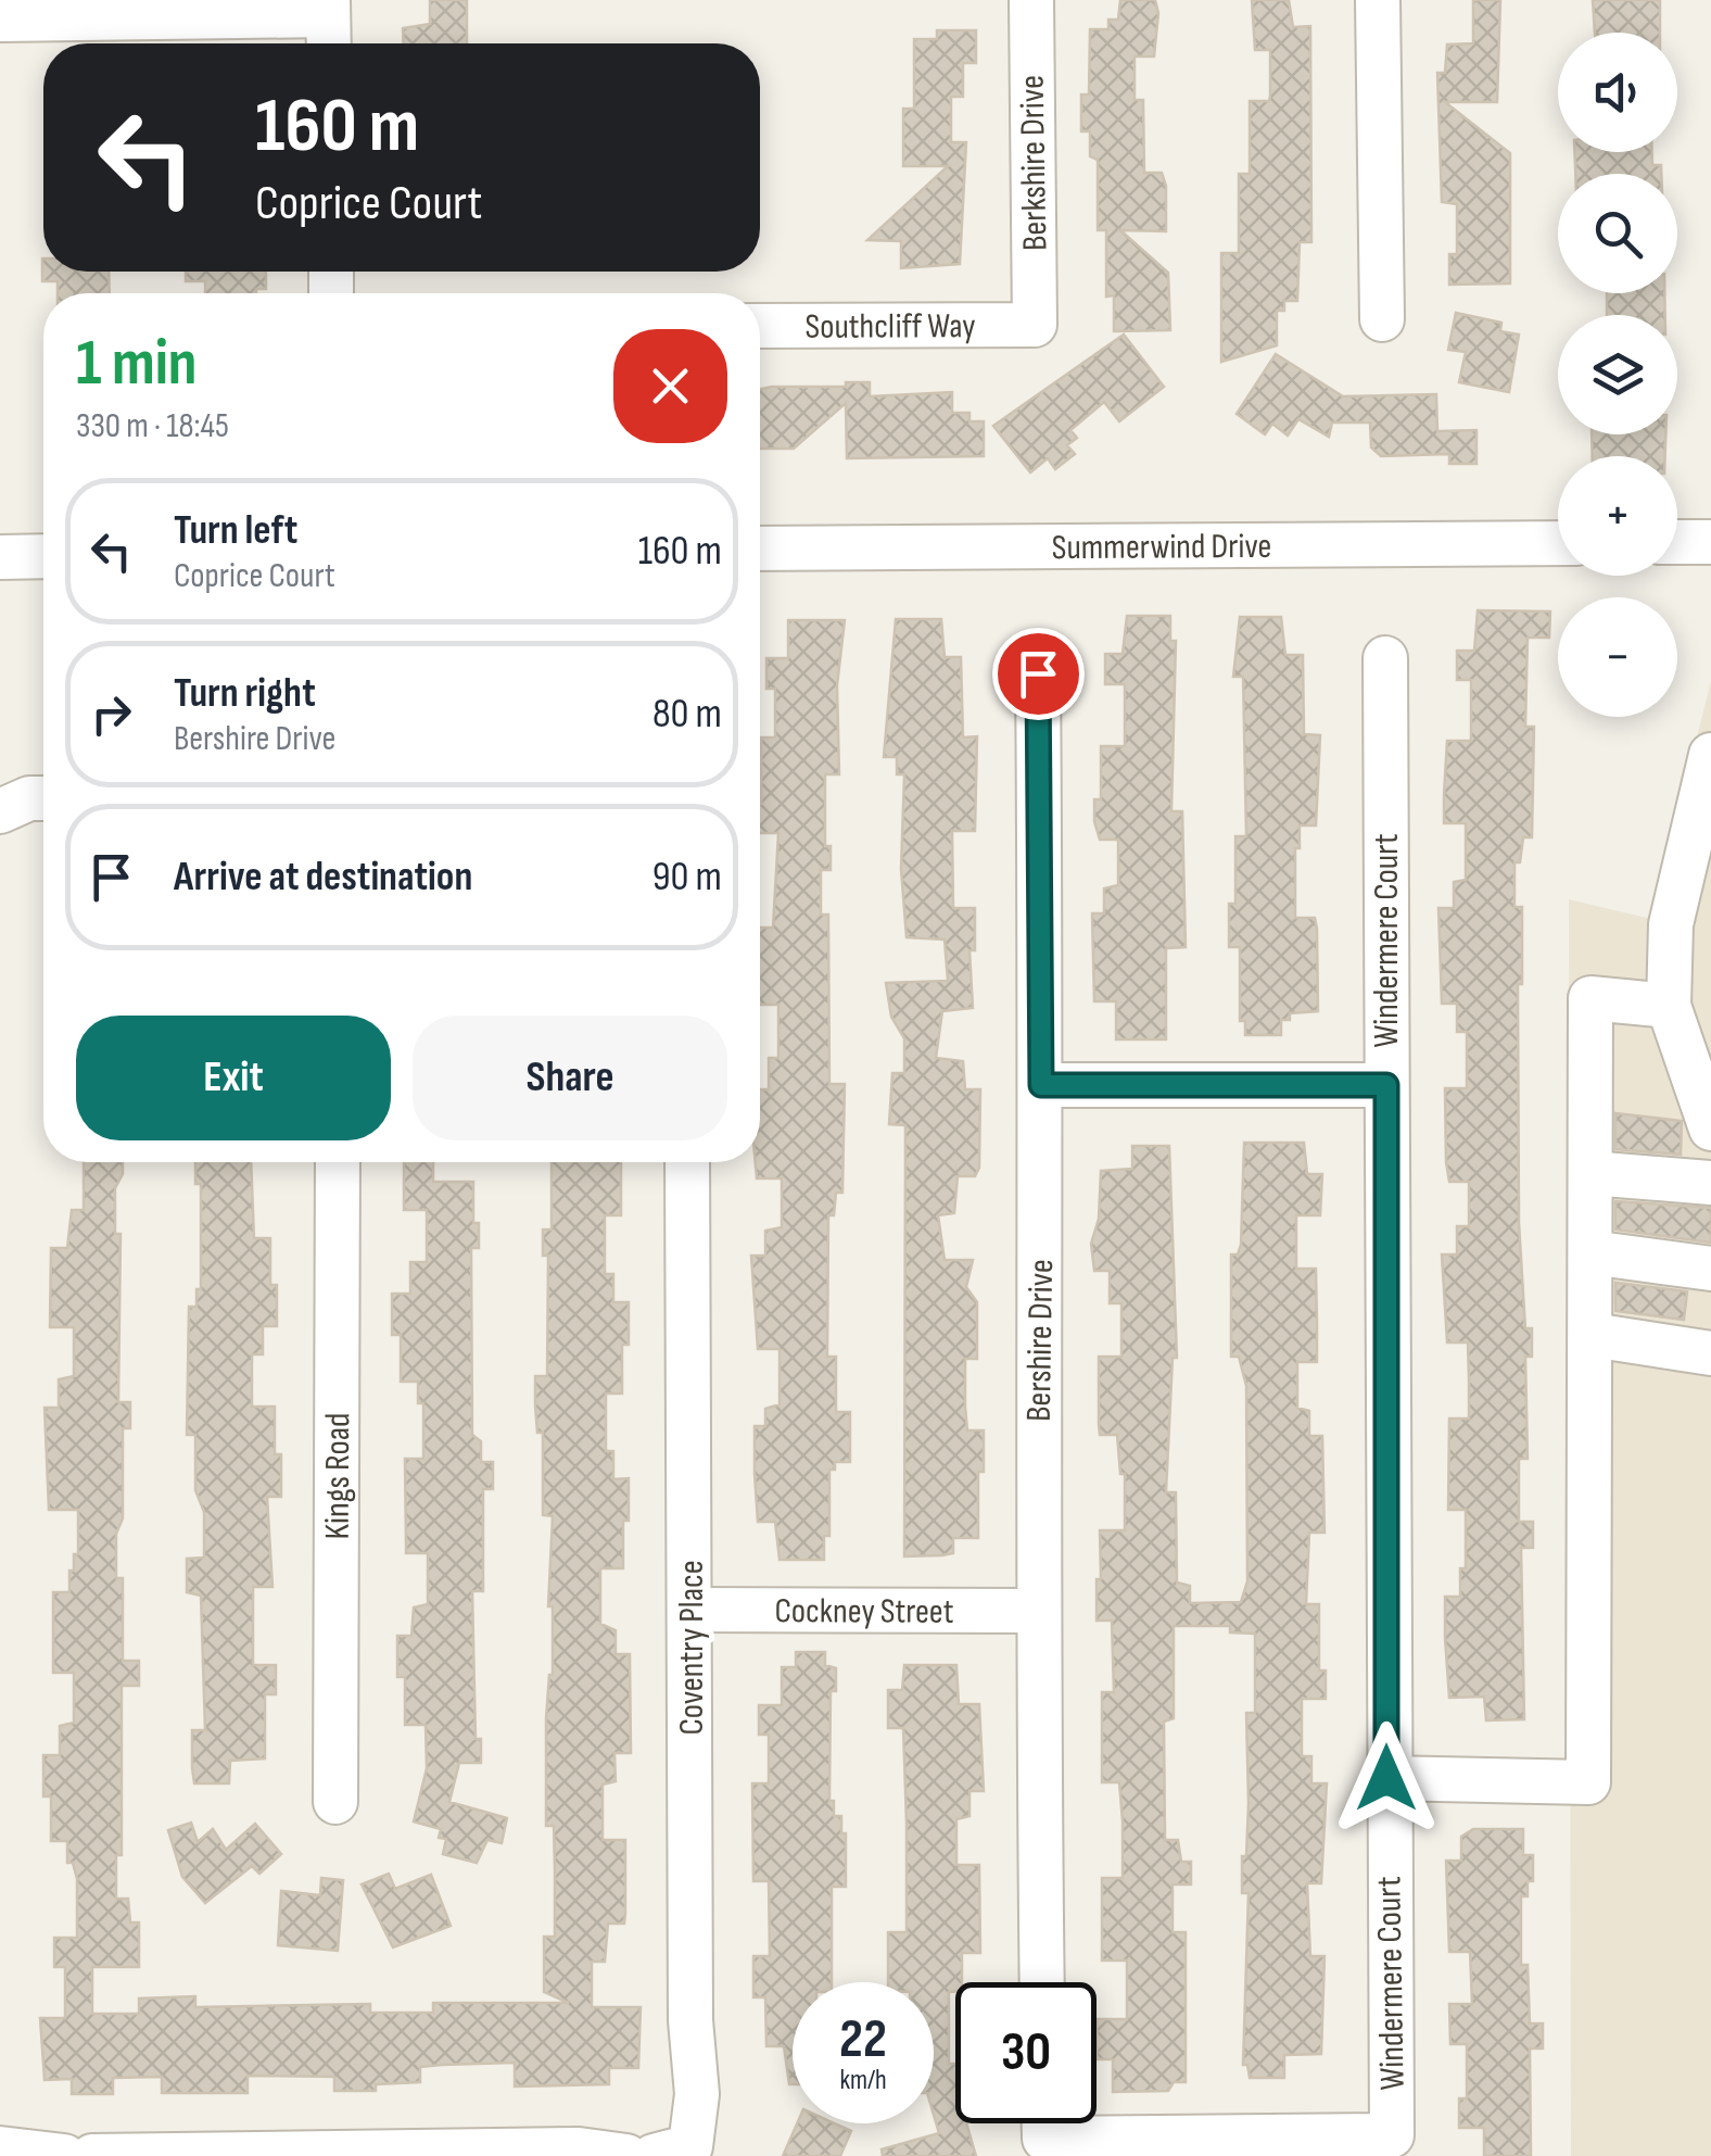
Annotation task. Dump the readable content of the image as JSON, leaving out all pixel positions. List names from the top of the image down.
{
  "streets": {
    "street": [
      "Berkshire Drive",
      "Southcliff Way",
      "Summerwind Drive",
      "Windermere Court",
      "Bershire Drive",
      "Kings Road",
      "Cockney Street",
      "Coventry Place"
    ]
  },
  "crossings": [
    ["Berkshire Drive", "Southcliff Way"],
    ["Bershire Drive", "Cockney Street"],
    ["Cockney Street", "Coventry Place"]
  ],
  "page": {
    "map_buttons": ["+", "−"],
    "turn": ["160 m", "Coprice Court"],
    "heading": ["1 min", "330 m · 18:45"],
    "list": [
      {
        "name": "Turn left",
        "note": "Coprice Court",
        "value": "160 m"
      },
      {
        "name": "Turn right",
        "note": "Bershire Drive",
        "value": "80 m"
      },
      {
        "name": "Arrive at destination",
        "value": "90 m"
      }
    ],
    "buttons": ["Exit", "Share"],
    "speed": "22 km/h",
    "limit": "30"
  }
}
